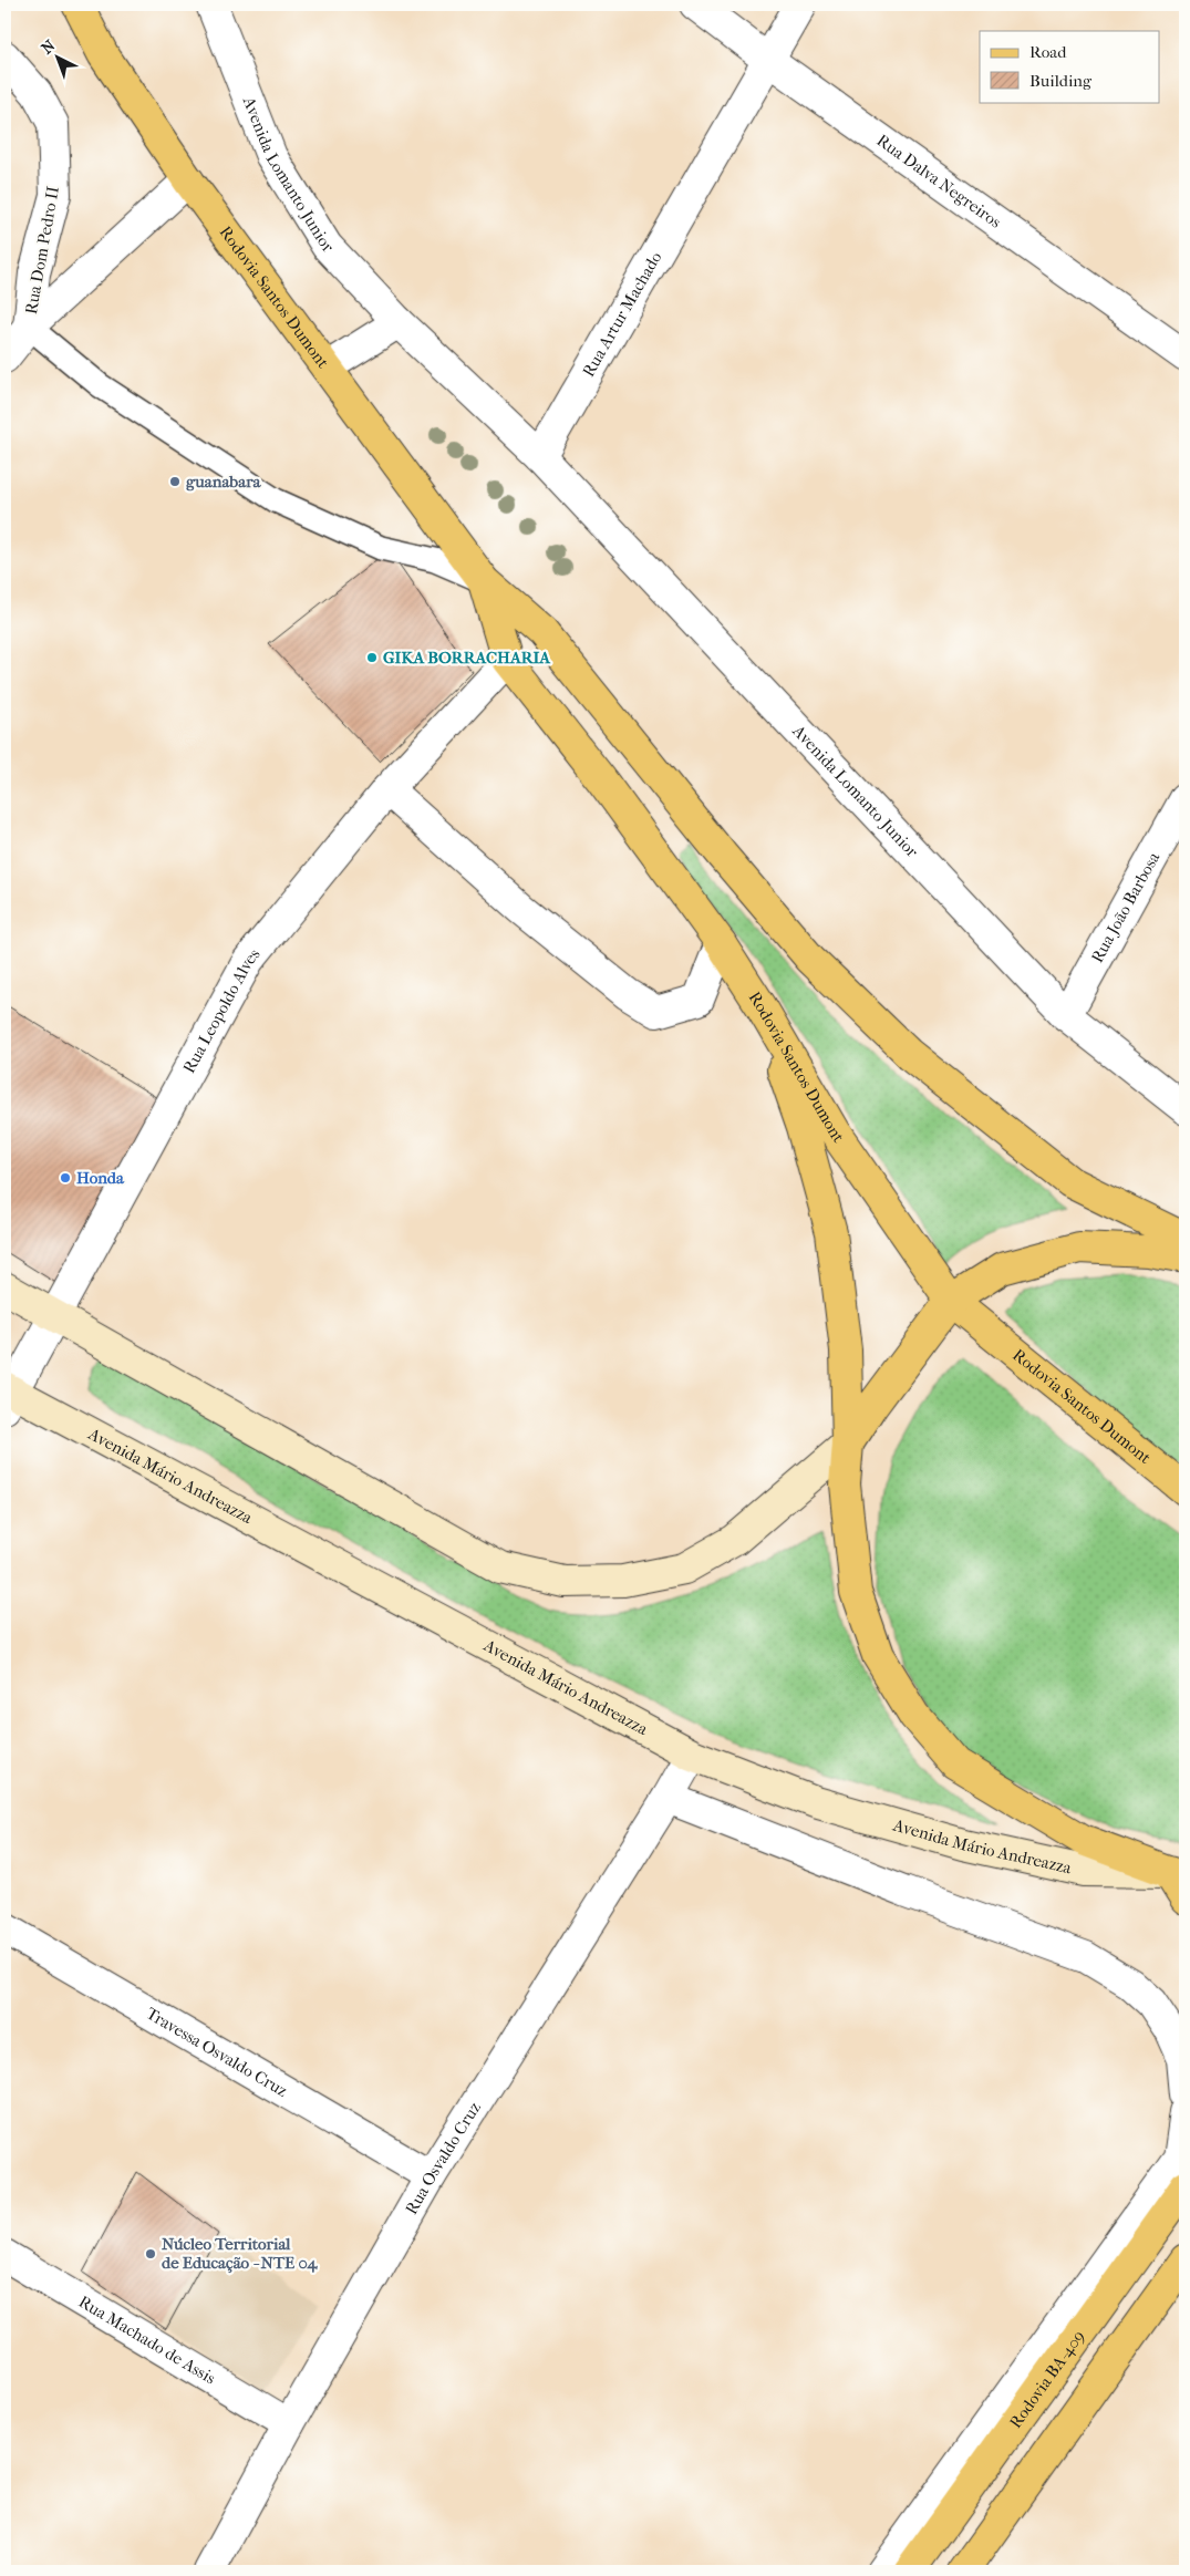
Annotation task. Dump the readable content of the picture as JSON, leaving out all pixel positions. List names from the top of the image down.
{
  "streets": {
    "main road": ["Rodovia Santos Dumont", "Avenida Mário Andreazza", "Rodovia BA-409"],
    "street": [
      "Avenida Lomanto Junior",
      "Rua Dalva Negreiros",
      "Rua Dom Pedro II",
      "Rua Artur Machado",
      "Rua João Barbosa",
      "Rua Leopoldo Alves",
      "Travessa Osvaldo Cruz",
      "Rua Osvaldo Cruz",
      "Rua Machado de Assis"
    ]
  },
  "crossings": [
    ["Avenida Lomanto Junior", "Rua Artur Machado"],
    ["Avenida Lomanto Junior", "Rua João Barbosa"],
    ["Rua Dalva Negreiros", "Rua Artur Machado"],
    ["Rodovia Santos Dumont", "Rua Leopoldo Alves"],
    ["Rua Leopoldo Alves", "Avenida Mário Andreazza"],
    ["Avenida Mário Andreazza", "Rua Osvaldo Cruz"],
    ["Travessa Osvaldo Cruz", "Rua Osvaldo Cruz"],
    ["Rua Osvaldo Cruz", "Rua Machado de Assis"]
  ],
  "places": [
    "guanabara",
    "GIKA BORRACHARIA",
    "Honda",
    "Núcleo Territorial de Educação - NTE 04"
  ],
  "legend": ["Road", "Building"],
  "north": "top left"
}
